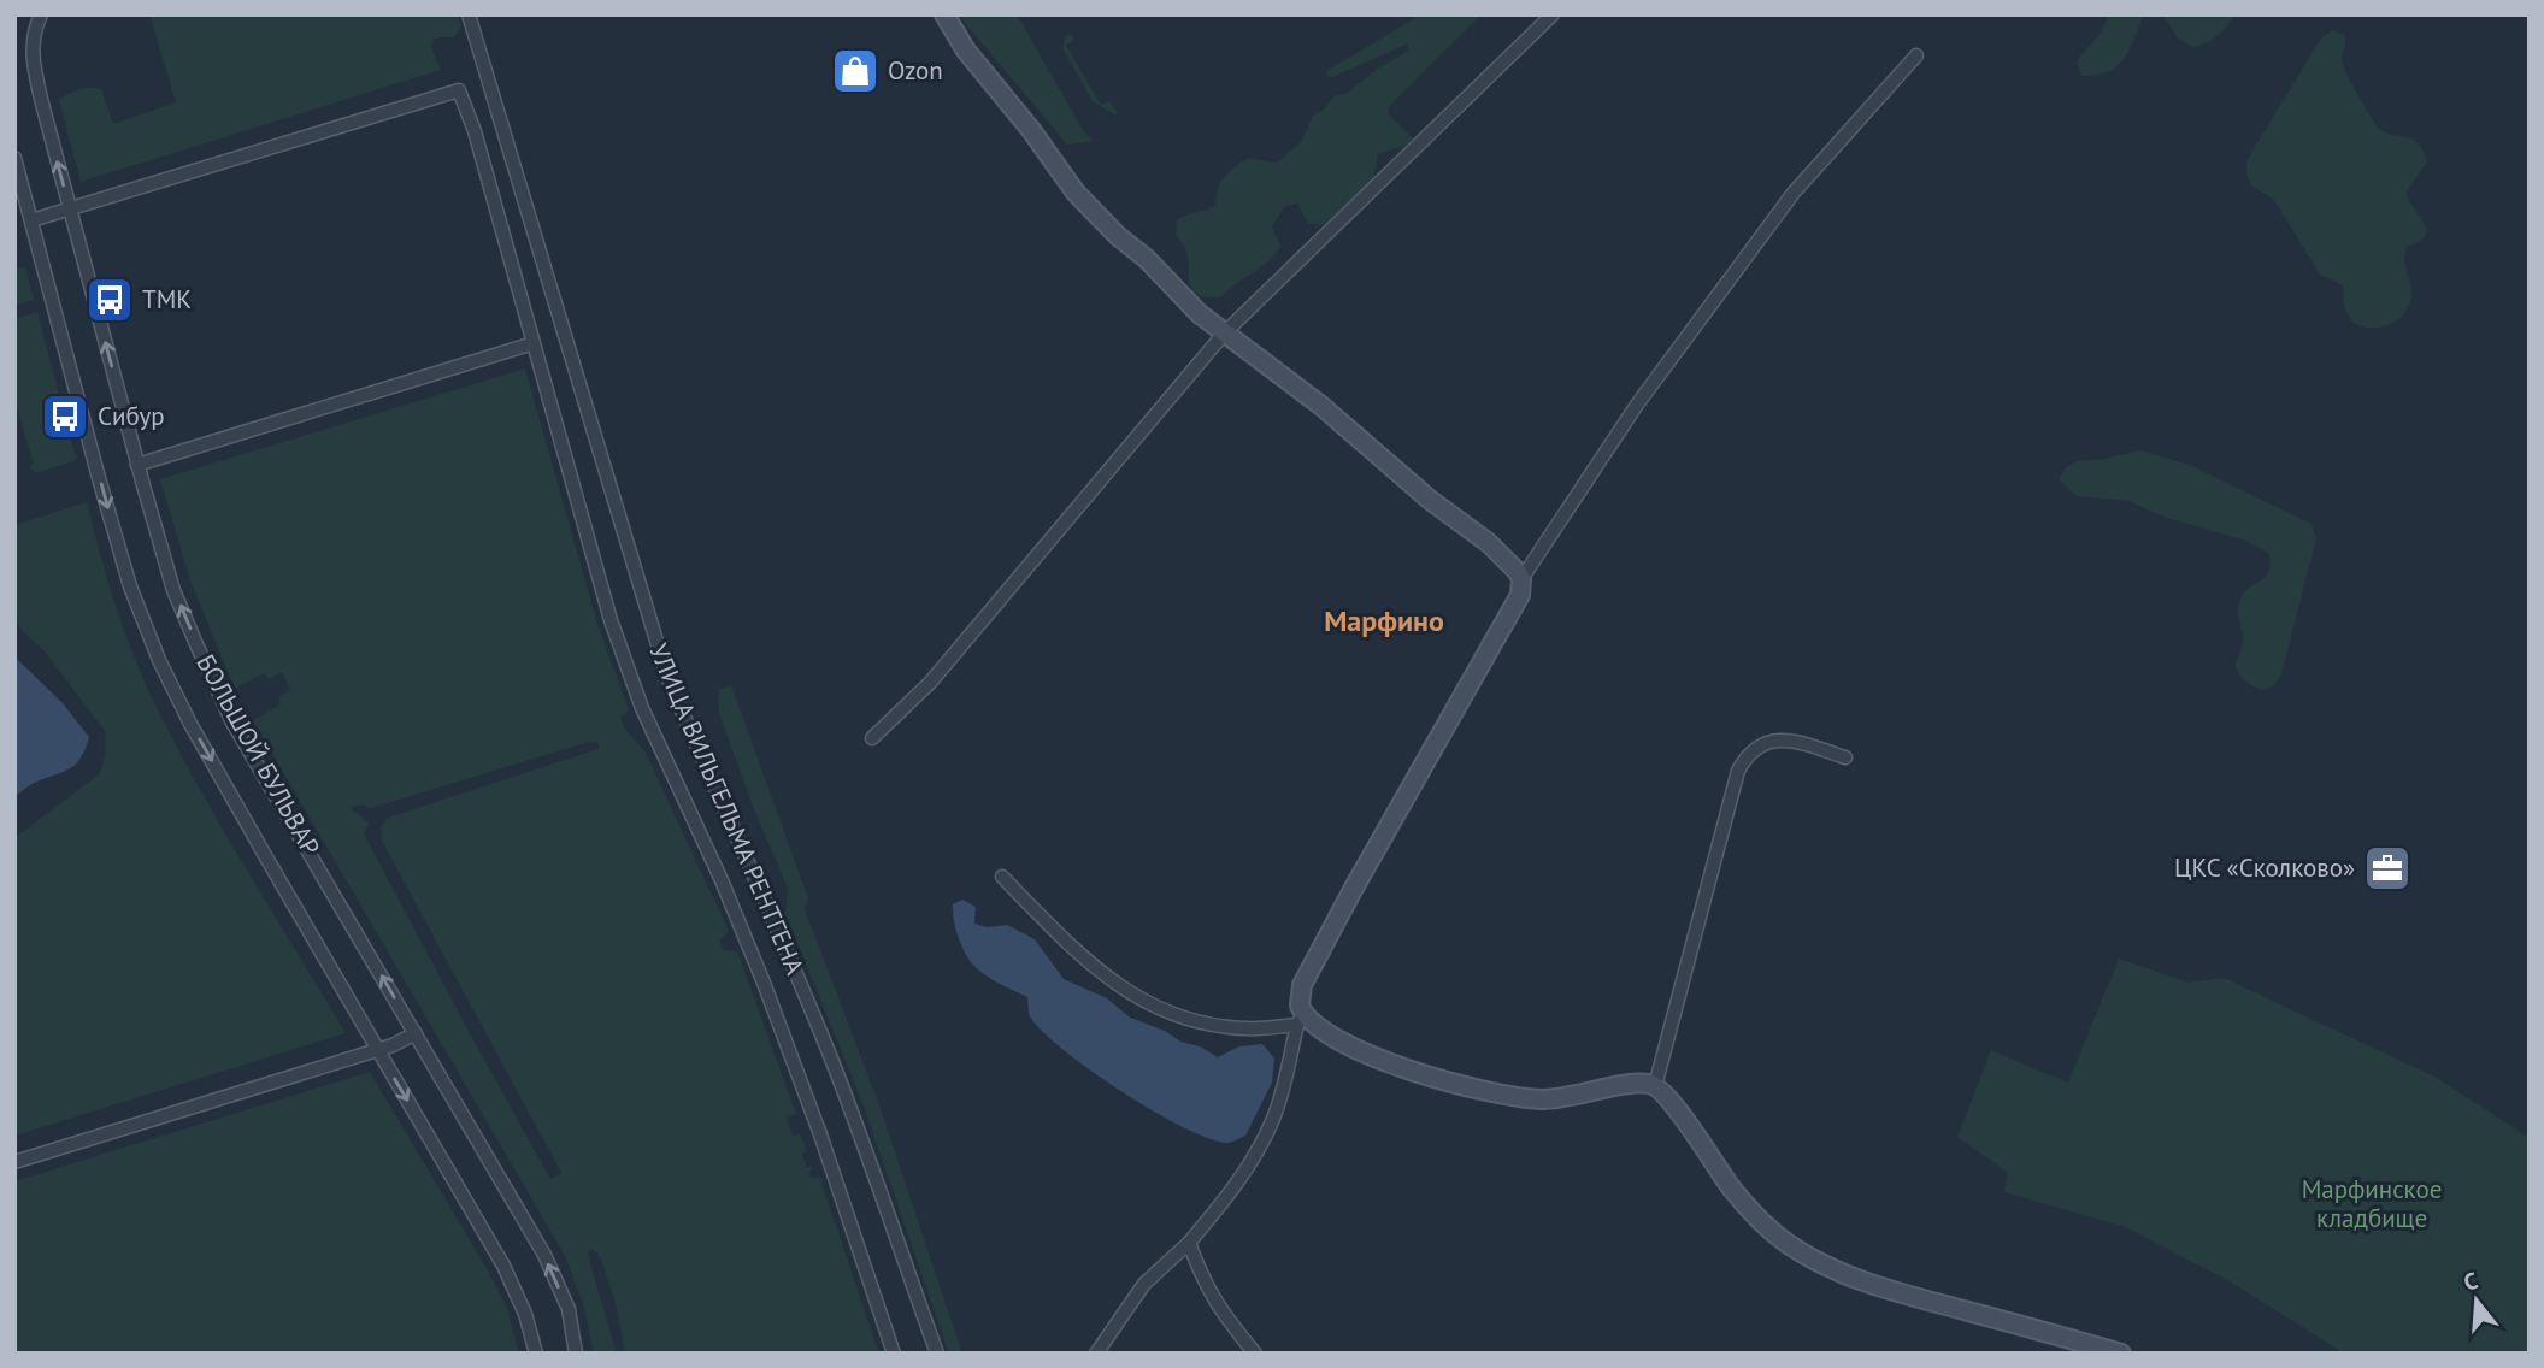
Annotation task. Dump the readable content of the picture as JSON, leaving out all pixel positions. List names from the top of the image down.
{
  "streets": {
    "street": ["БОЛЬШОЙ БУЛЬВАР", "УЛИЦА ВИЛЬГЕЛЬМА РЕНТГЕНА"]
  },
  "crossings": [
    ["БОЛЬШОЙ БУЛЬВАР", "УЛИЦА ВИЛЬГЕЛЬМА РЕНТГЕНА"]
  ],
  "districts": ["Марфино"],
  "parks": ["Марфинское кладбище"],
  "places": {
    "shop": ["Ozon"],
    "bus stop": ["ТМК", "Сибур"],
    "office": ["ЦКС «Сколково»"]
  },
  "north": "top"
}
